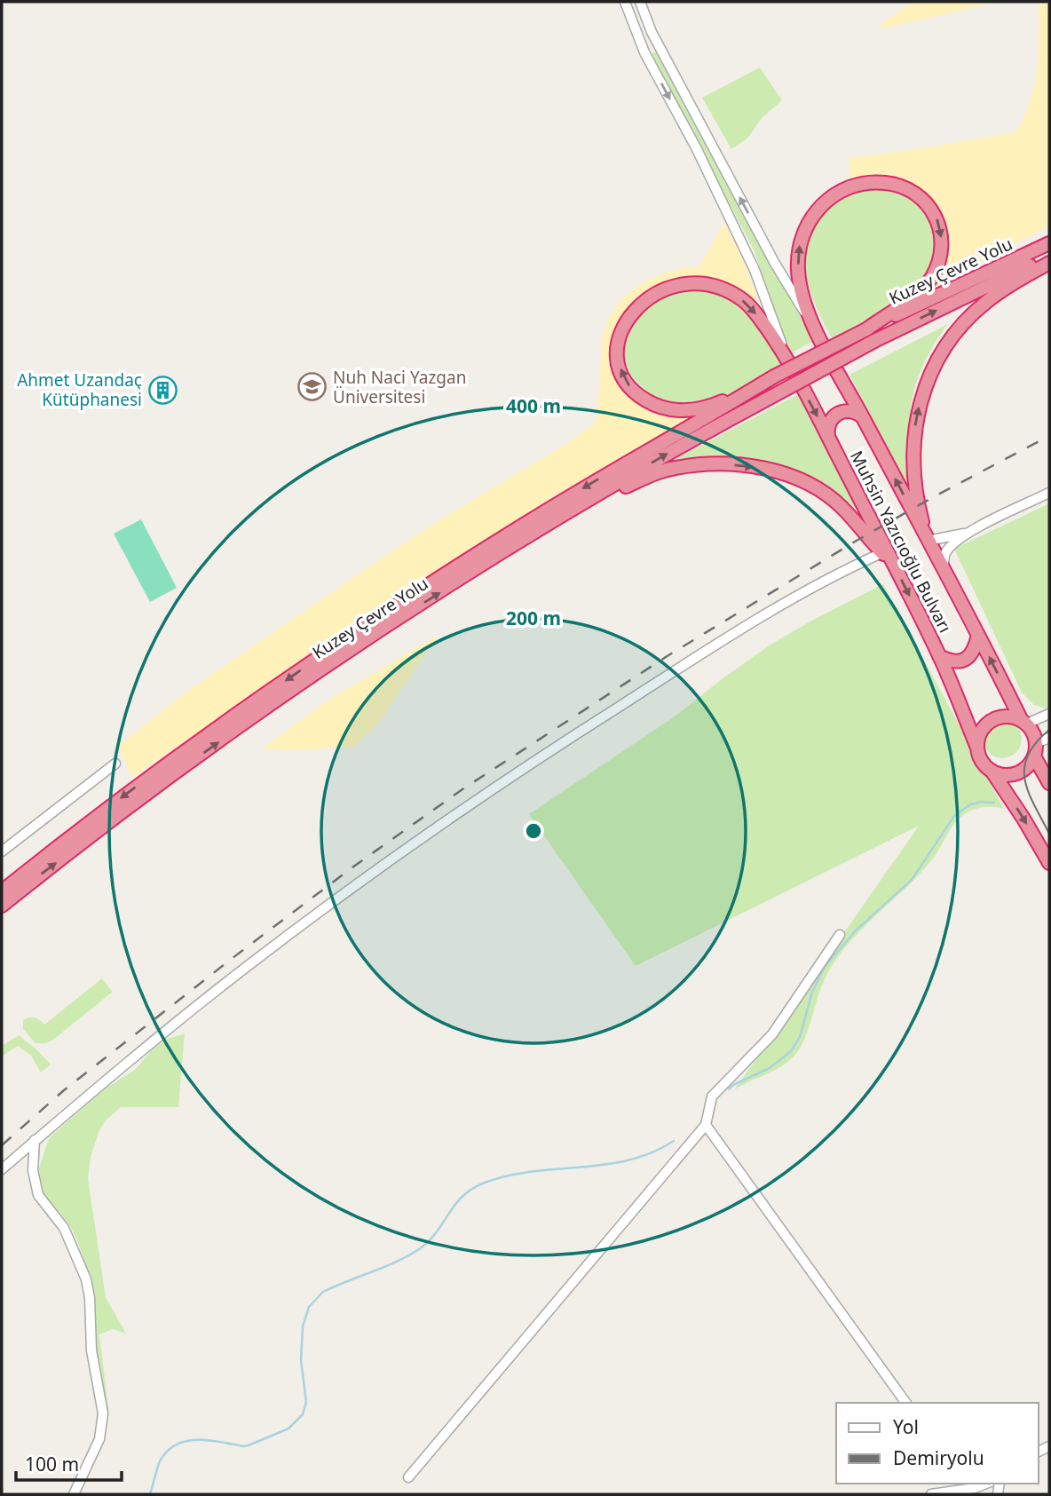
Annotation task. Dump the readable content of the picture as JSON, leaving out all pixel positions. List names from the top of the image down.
{
  "streets": {
    "highway": ["Kuzey Çevre Yolu", "Muhsin Yazıcıoğlu Bulvarı"]
  },
  "crossings": [
    ["Kuzey Çevre Yolu", "Muhsin Yazıcıoğlu Bulvarı"]
  ],
  "places": {
    "school or university": ["Nuh Naci Yazgan Üniversitesi"],
    "building": ["Ahmet Uzandaç Kütüphanesi"]
  },
  "legend": ["Yol", "Demiryolu"],
  "scale_bar": "100 m",
  "rings": ["400 m", "200 m"]
}
